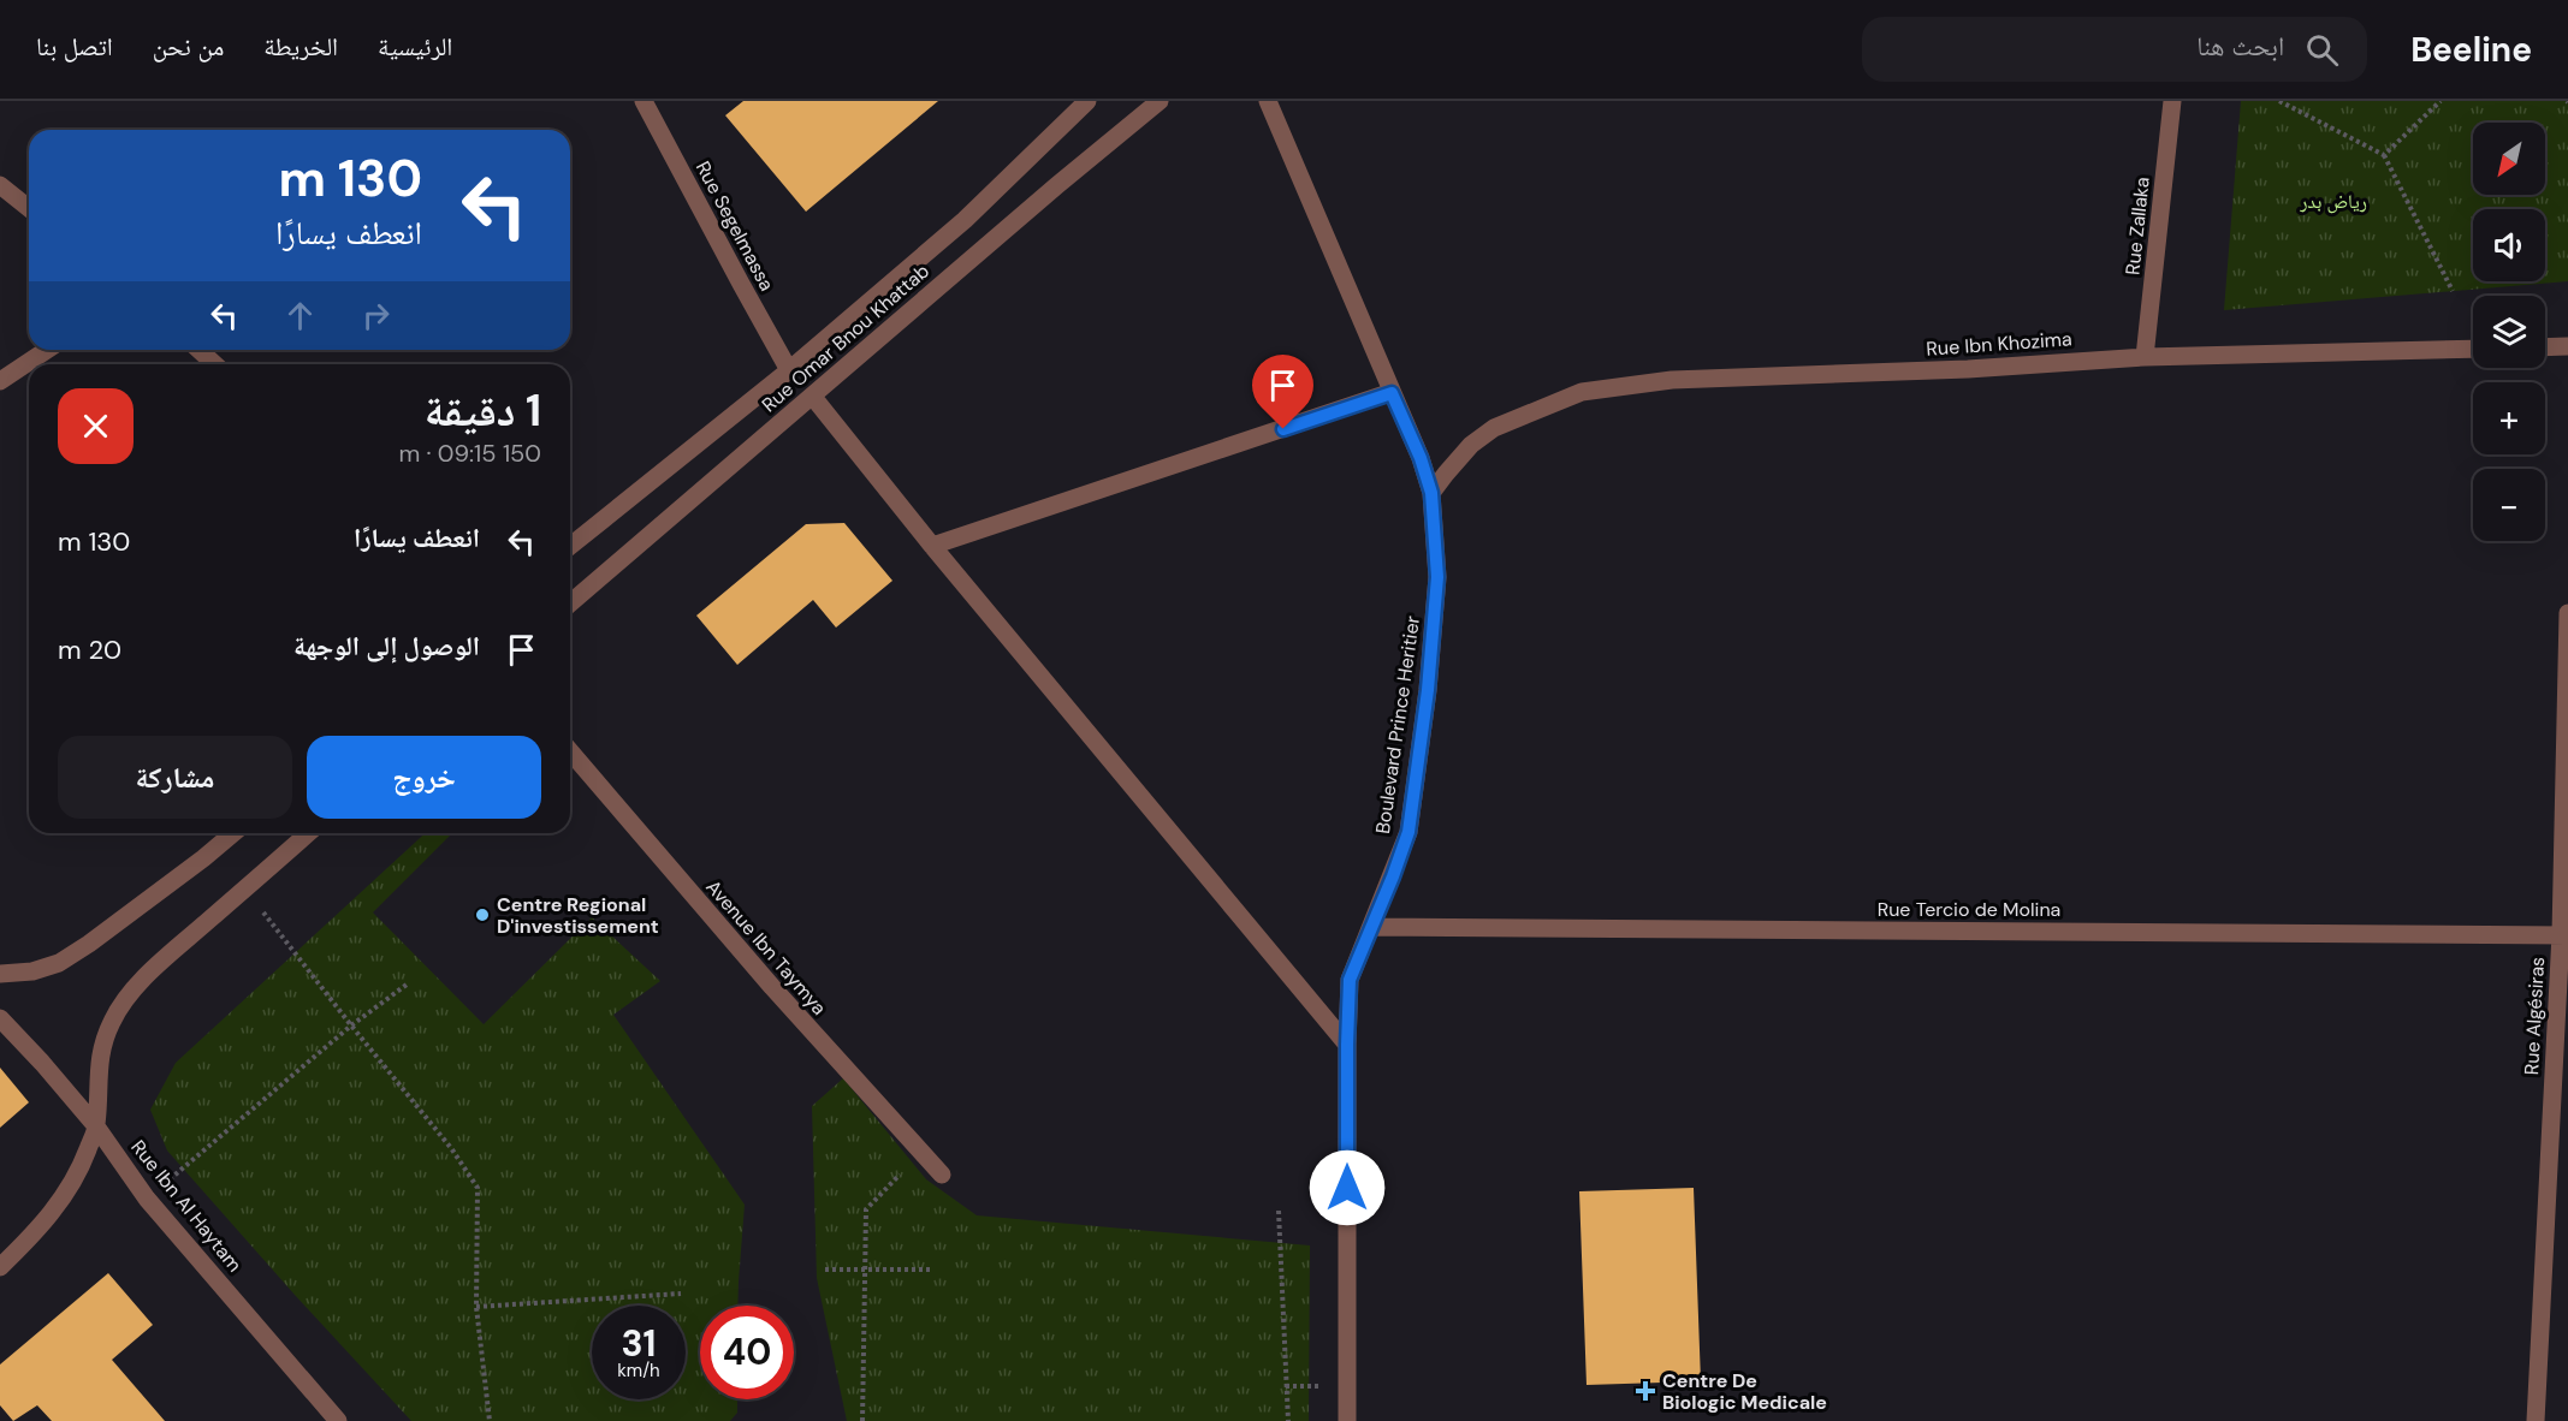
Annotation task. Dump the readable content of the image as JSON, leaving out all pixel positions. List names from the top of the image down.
{
  "streets": {
    "street": [
      "Rue Segelmassa",
      "Rue Zallaka",
      "Rue Omar Bnou Khattab",
      "Rue Ibn Khozima",
      "Boulevard Prince Heritier",
      "Rue Tercio de Molina",
      "Avenue Ibn Taymya",
      "Rue Algésiras",
      "Rue Ibn Al Haytam"
    ]
  },
  "crossings": [
    ["Rue Segelmassa", "Rue Omar Bnou Khattab"],
    ["Rue Zallaka", "Rue Ibn Khozima"],
    ["Rue Ibn Khozima", "Boulevard Prince Heritier"],
    ["Boulevard Prince Heritier", "Rue Tercio de Molina"],
    ["Rue Tercio de Molina", "Rue Algésiras"]
  ],
  "parks": ["رياض بدر"],
  "places": {
    "other": ["Centre Regional D'investissement"],
    "health": ["Centre De Biologic Medicale"]
  },
  "north": "bottom left",
  "page": {
    "header": "Beeline",
    "search": "ابحث هنا",
    "nav": [
      "الرئيسية",
      "الخريطة",
      "من نحن",
      "اتصل بنا"
    ],
    "map_buttons": ["+", "−"],
    "turn": ["130 m", "انعطف يسارًا"],
    "heading": ["1 دقيقة", "150 m · 09:15"],
    "list": [
      {
        "name": "انعطف يسارًا",
        "value": "130 m"
      },
      {
        "name": "الوصول إلى الوجهة",
        "value": "20 m"
      }
    ],
    "buttons": ["خروج", "مشاركة"],
    "speed": "31 km/h",
    "limit": "40"
  }
}
